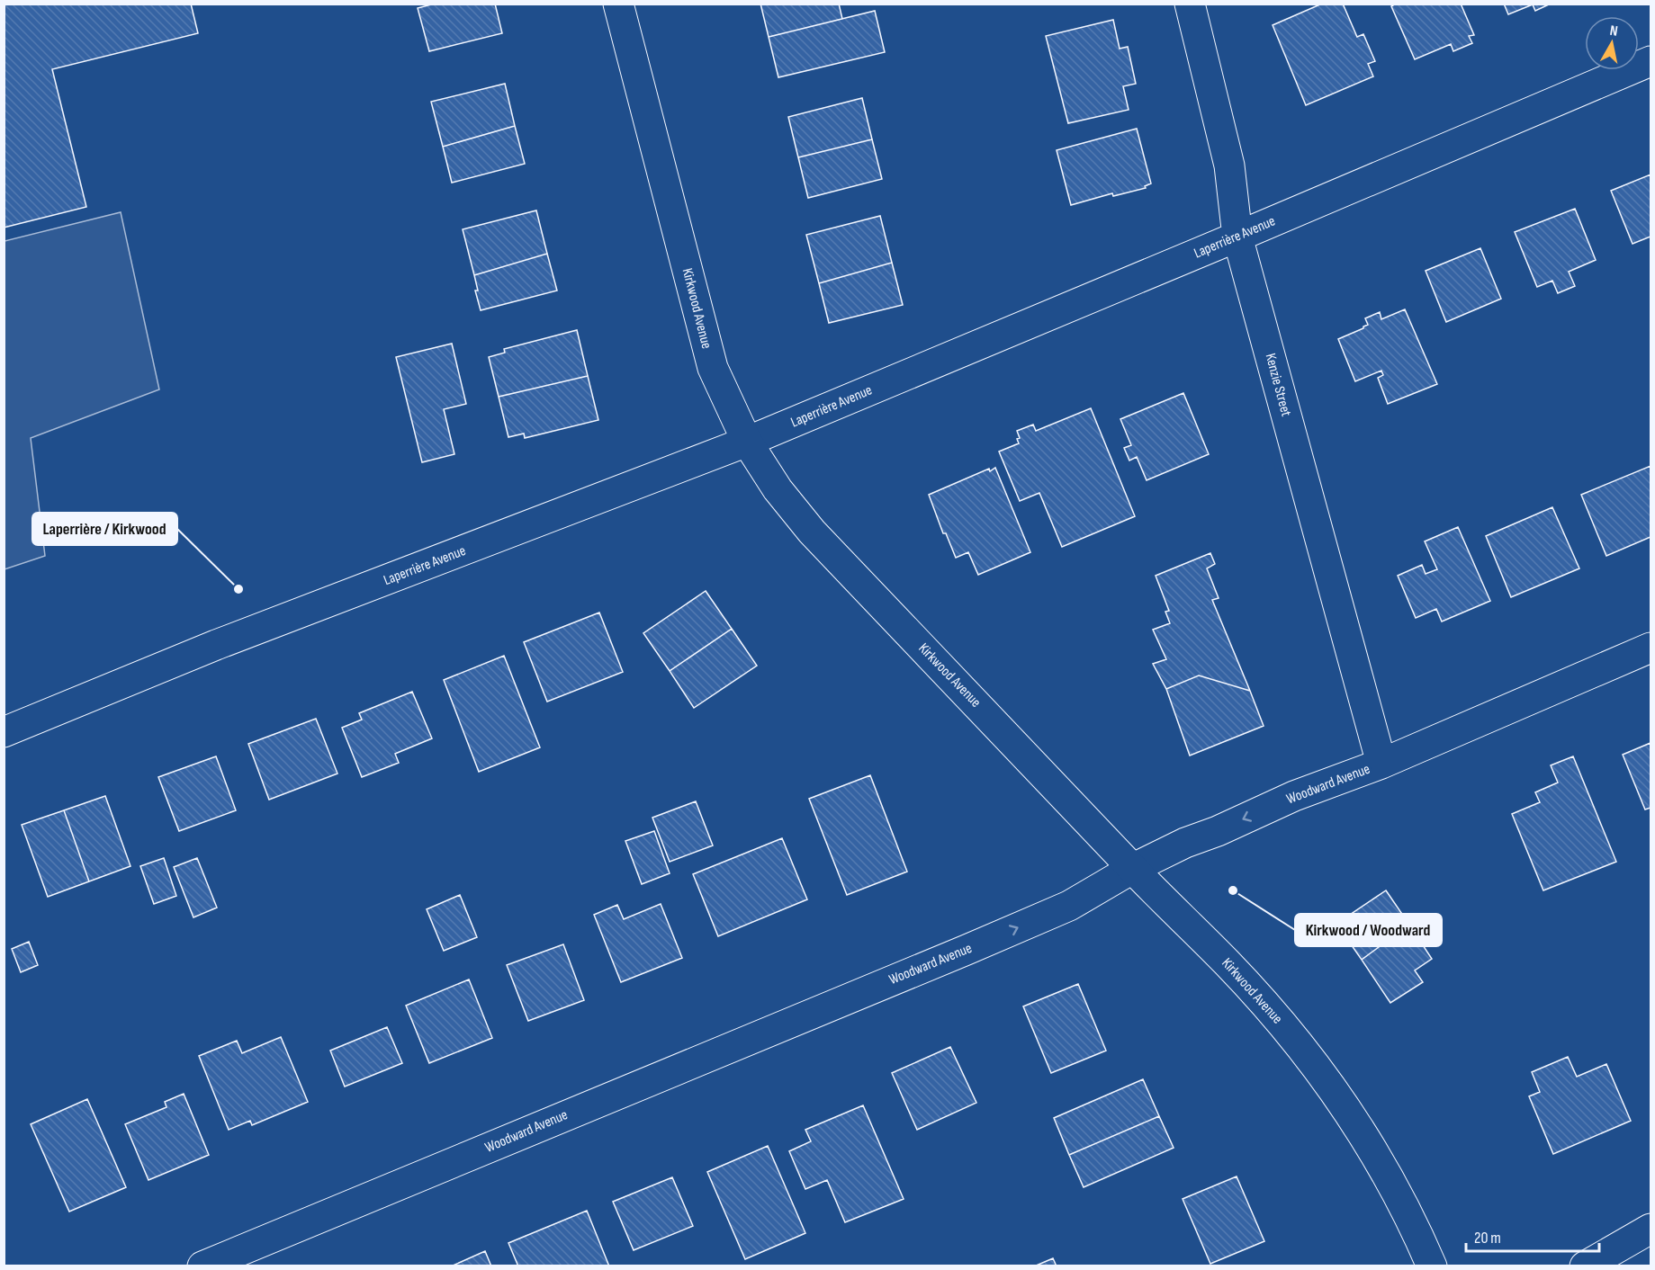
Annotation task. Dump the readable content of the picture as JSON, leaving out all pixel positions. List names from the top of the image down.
{
  "streets": {
    "street": [
      "Laperrière Avenue",
      "Kirkwood Avenue",
      "Kenzie Street",
      "Woodward Avenue"
    ]
  },
  "crossings": [
    ["Laperrière Avenue", "Kirkwood Avenue"],
    ["Laperrière Avenue", "Kenzie Street"],
    ["Kirkwood Avenue", "Woodward Avenue"],
    ["Kenzie Street", "Woodward Avenue"]
  ],
  "places": ["Laperrière / Kirkwood", "Kirkwood / Woodward"],
  "scale_bar": "20 m",
  "north": "top"
}
